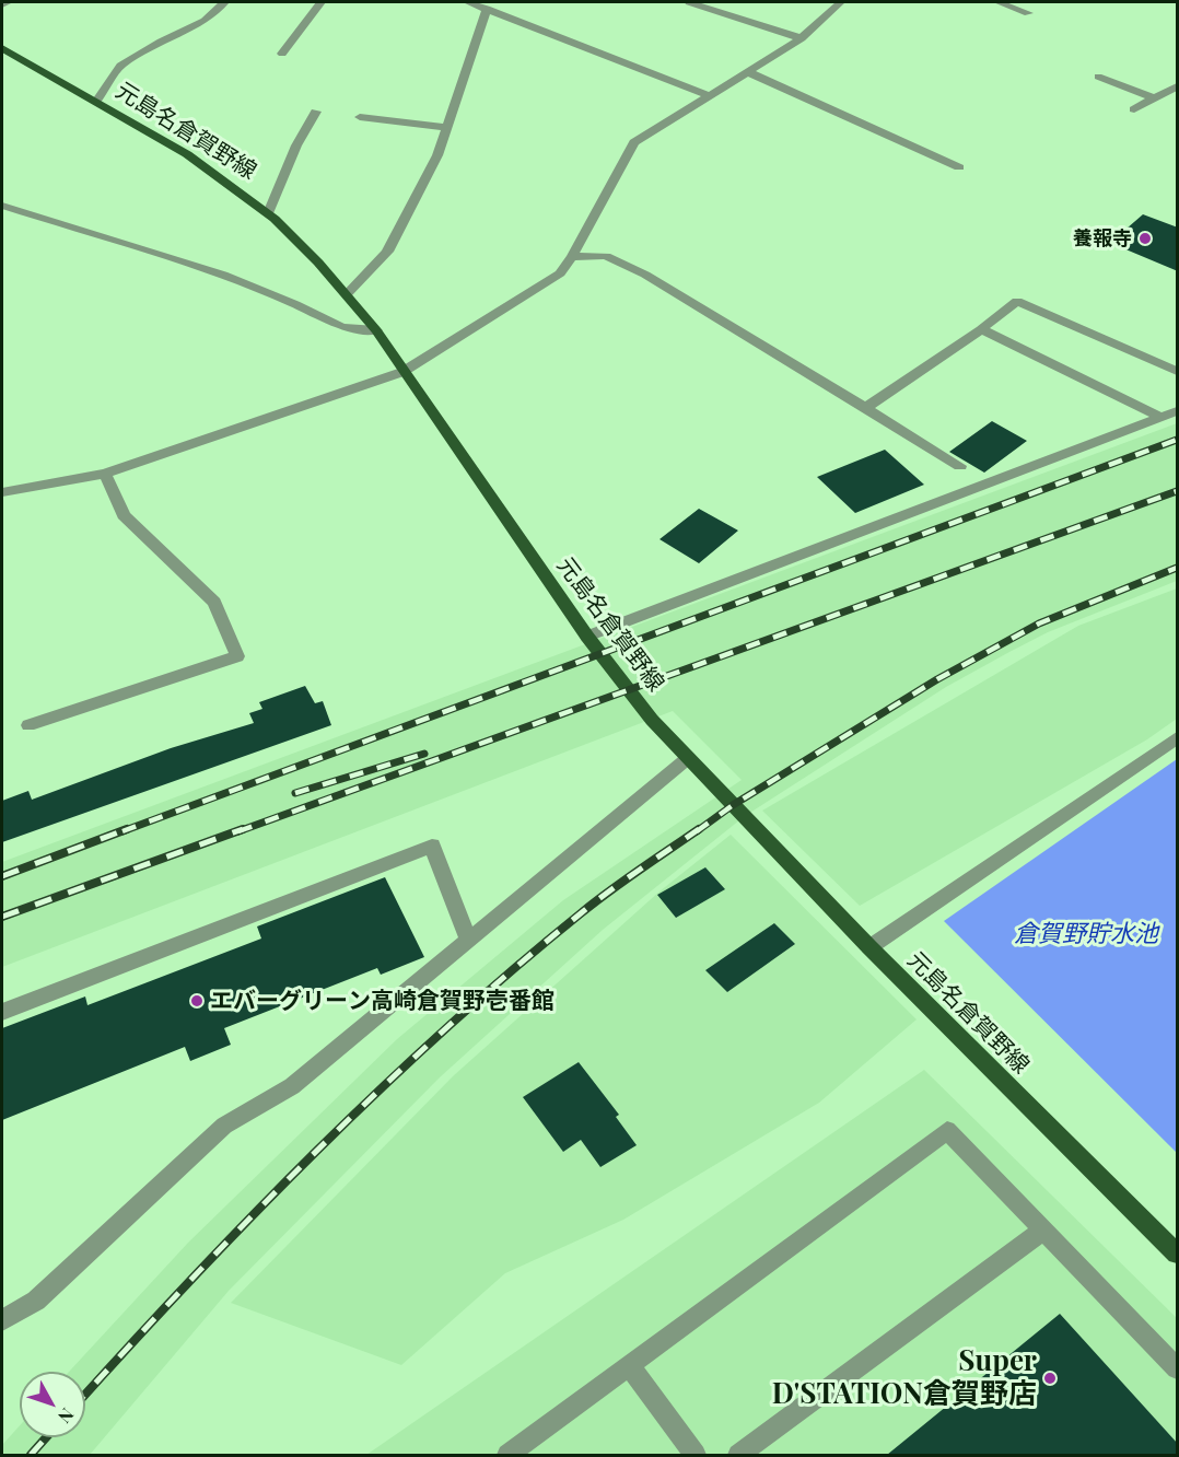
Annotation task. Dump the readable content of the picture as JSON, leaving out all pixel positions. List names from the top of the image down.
{
  "streets": {
    "main road": ["元島名倉賀野線"]
  },
  "water": ["倉賀野貯水池"],
  "places": ["養報寺", "エバーグリーン高崎倉賀野壱番館", "Super D'STATION倉賀野店"],
  "north": "bottom right"
}
